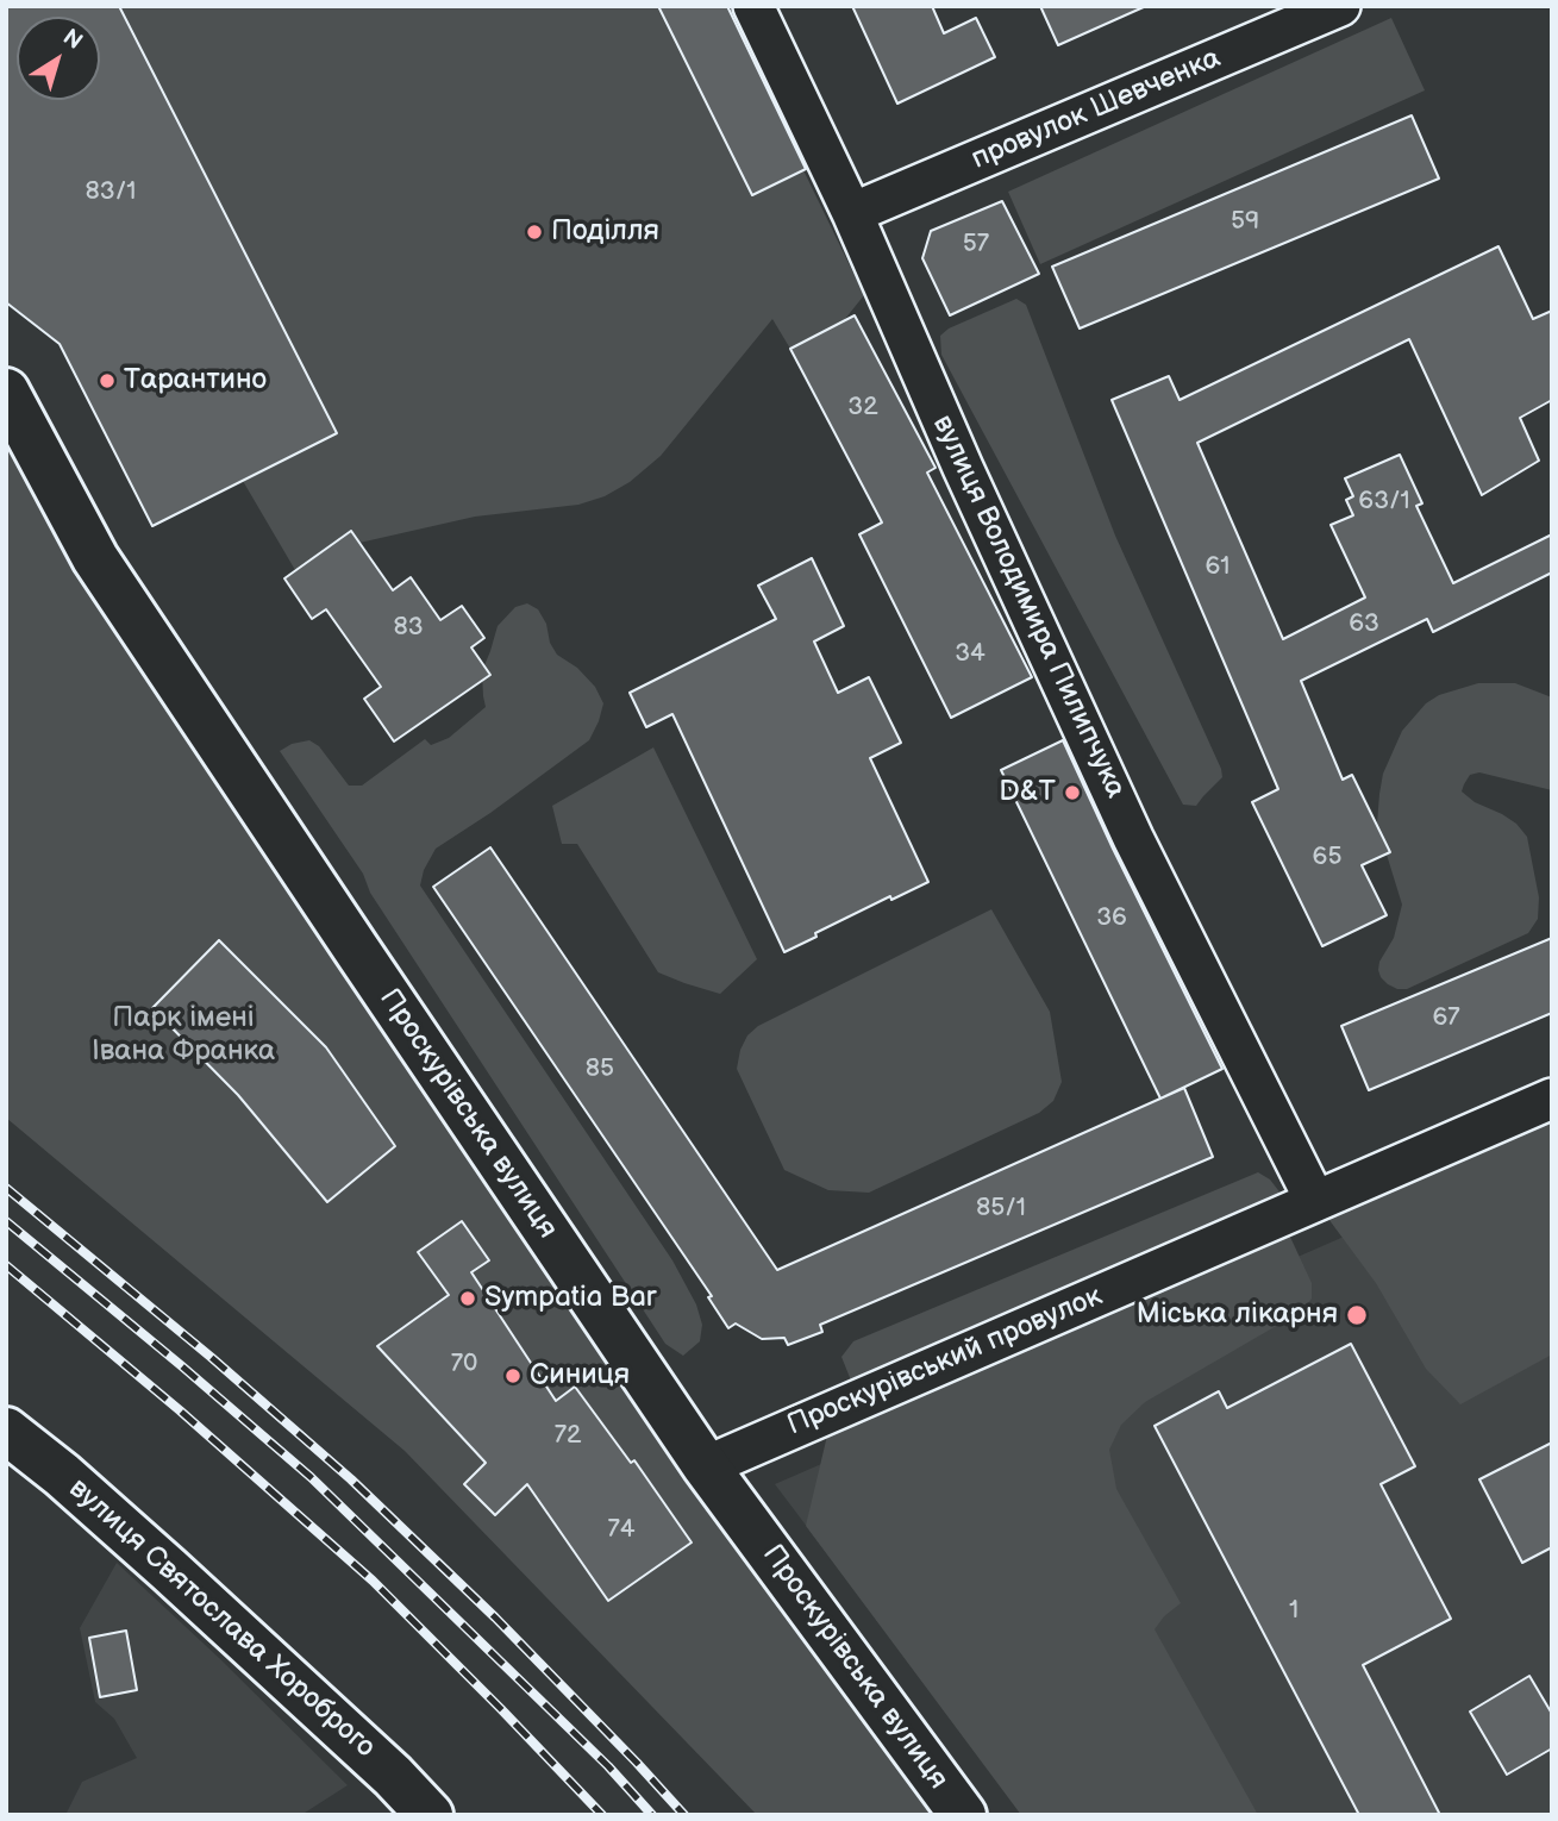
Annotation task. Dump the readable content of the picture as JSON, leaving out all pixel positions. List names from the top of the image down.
{
  "streets": {
    "main road": ["Проскурівська вулиця", "вулиця Святослава Хороброго"],
    "street": ["провулок Шевченка", "вулиця Володимира Пилипчука", "Проскурівський провулок"]
  },
  "crossings": [
    ["провулок Шевченка", "вулиця Володимира Пилипчука"],
    ["вулиця Володимира Пилипчука", "Проскурівський провулок"],
    ["Проскурівська вулиця", "Проскурівський провулок"]
  ],
  "parks": ["Парк імені Івана Франка"],
  "places": [
    "Поділля",
    "Тарантино",
    "D&T",
    "Sympatia Bar",
    "Міська лікарня",
    "Синиця"
  ],
  "house_numbers": [
    "83/1",
    "59",
    "57",
    "32",
    "63/1",
    "61",
    "63",
    "83",
    "34",
    "65",
    "36",
    "67",
    "85",
    "85/1",
    "70",
    "72",
    "74",
    "1"
  ],
  "north": "top right"
}
